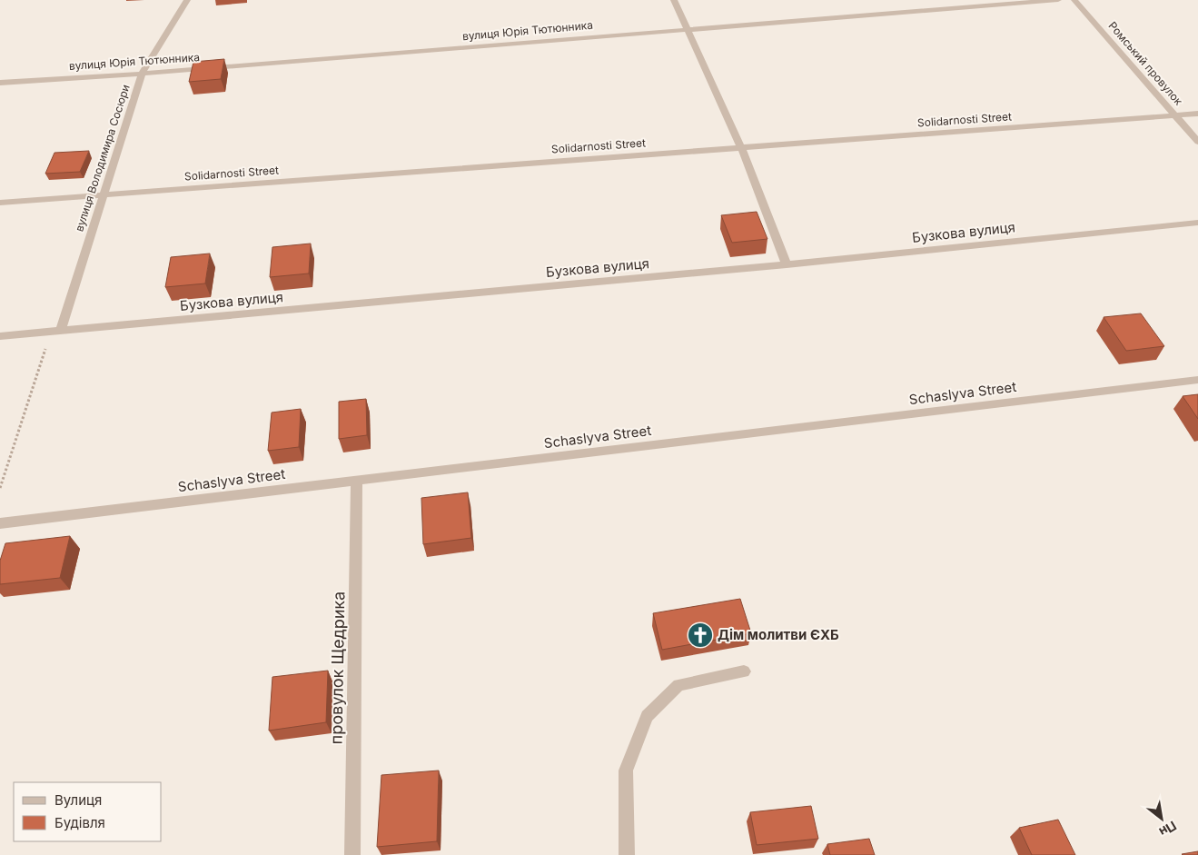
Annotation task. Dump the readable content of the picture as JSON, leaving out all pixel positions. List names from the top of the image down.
{
  "streets": {
    "street": [
      "вулиця Юрія Тютюнника",
      "Ромський провулок",
      "Solidarnosti Street",
      "вулиця Володимира Сосюри",
      "Бузкова вулиця",
      "Schaslyva Street",
      "провулок Щедрика"
    ]
  },
  "crossings": [
    ["вулиця Юрія Тютюнника", "вулиця Володимира Сосюри"],
    ["Ромський провулок", "Solidarnosti Street"],
    ["Solidarnosti Street", "вулиця Володимира Сосюри"],
    ["вулиця Володимира Сосюри", "Бузкова вулиця"],
    ["Schaslyva Street", "провулок Щедрика"]
  ],
  "places": {
    "church": ["Дім молитви ЄХБ"]
  },
  "legend": ["Вулиця", "Будівля"],
  "north": "bottom right"
}
